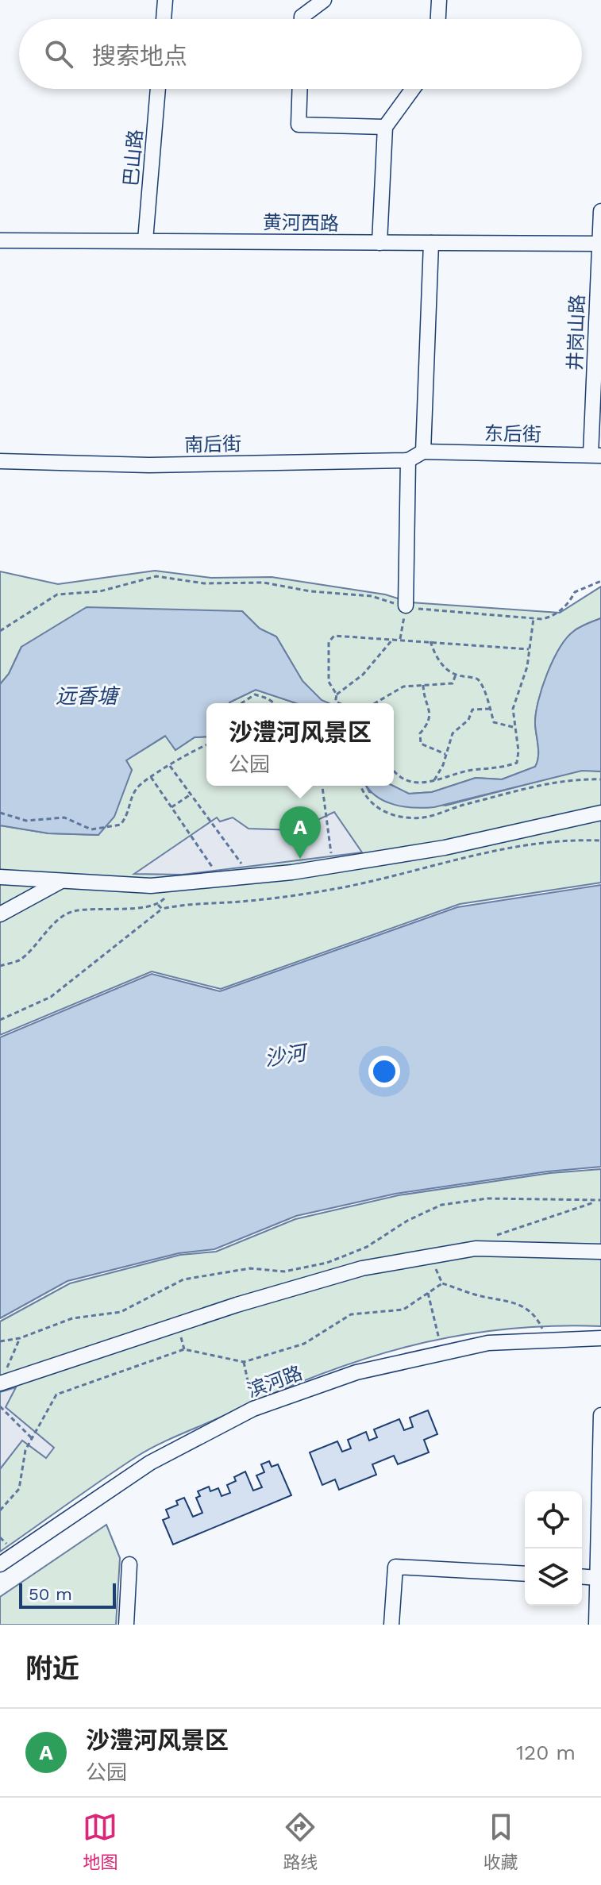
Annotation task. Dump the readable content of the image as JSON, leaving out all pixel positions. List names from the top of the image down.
{
  "streets": {
    "street": [
      "巴山路",
      "黄河西路",
      "井岗山路",
      "东后街",
      "南后街",
      "滨河路"
    ]
  },
  "crossings": [
    ["巴山路", "黄河西路"],
    ["黄河西路", "井岗山路"],
    ["井岗山路", "东后街"],
    ["东后街", "南后街"]
  ],
  "water": ["远香塘", "沙河"],
  "scale_bar": "50 m",
  "page": {
    "search": "搜索地点",
    "popup": ["沙澧河风景区", "公园"],
    "pins": "A",
    "scale": "50 m",
    "heading": "附近",
    "list": [
      {
        "mark": "A",
        "name": "沙澧河风景区",
        "note": "公园",
        "value": "120 m"
      }
    ],
    "nav": ["地图", "路线", "收藏"]
  }
}
